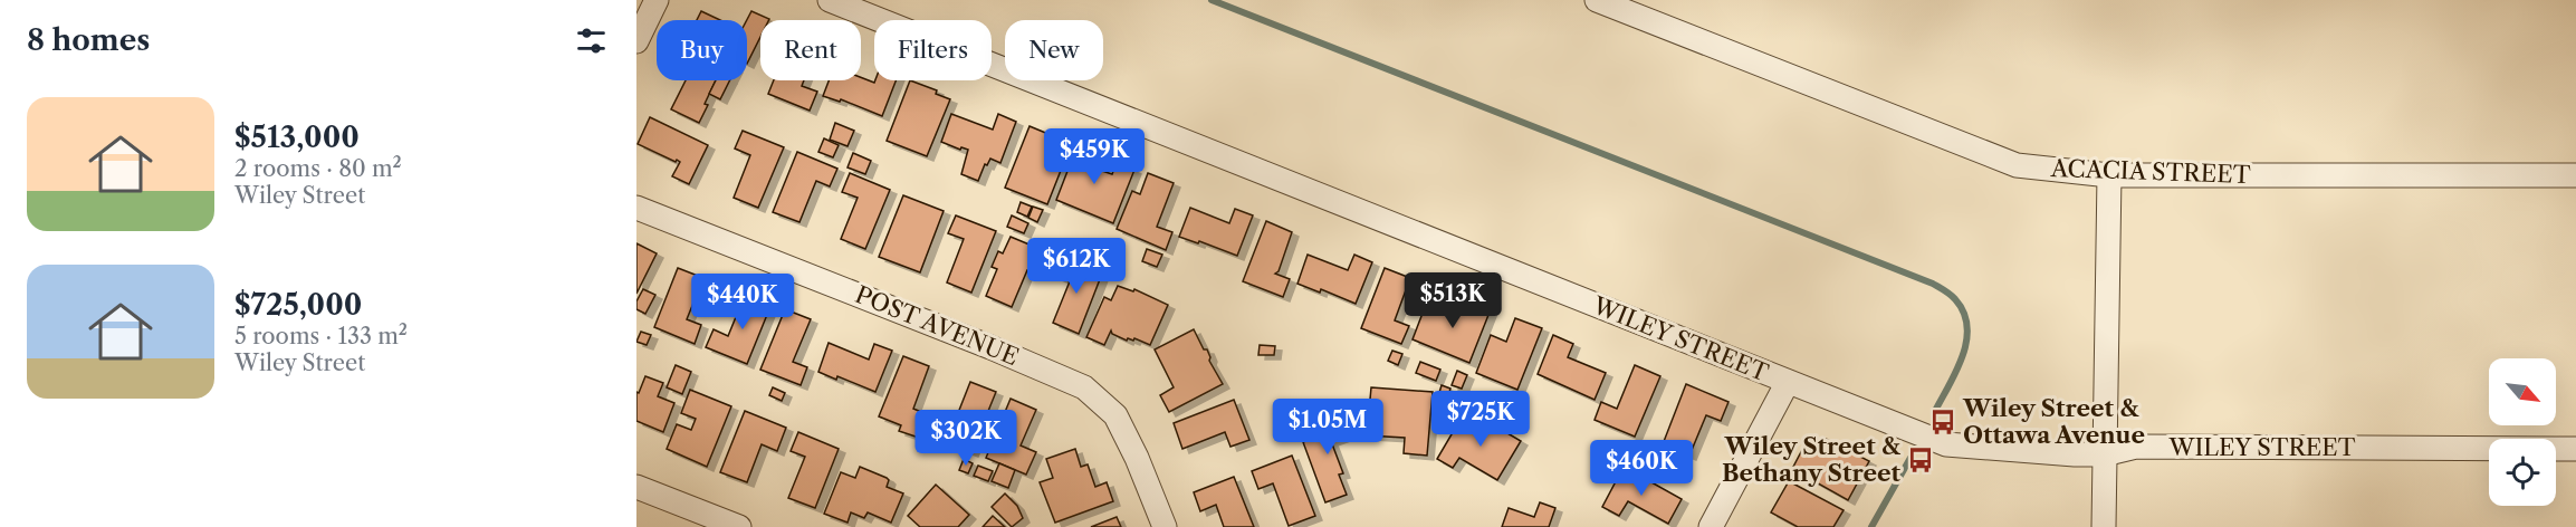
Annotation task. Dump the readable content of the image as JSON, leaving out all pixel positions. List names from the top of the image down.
{
  "streets": {
    "street": ["ACACIA STREET", "POST AVENUE", "WILEY STREET"]
  },
  "places": {
    "bus stop": ["Wiley Street & Ottawa Avenue", "Wiley Street & Bethany Street"]
  },
  "north": "bottom right",
  "page": {
    "heading": "8 homes",
    "chip": [
      "Buy",
      "Rent",
      "Filters",
      "New"
    ],
    "list": [
      {
        "name": "$513,000",
        "note": "2 rooms · 80 m² · Wiley Street"
      },
      {
        "name": "$725,000",
        "note": "5 rooms · 133 m² · Wiley Street"
      }
    ],
    "price": [
      "$459K",
      "$612K",
      "$513K",
      "$440K",
      "$725K",
      "$1.05M",
      "$302K",
      "$460K"
    ]
  }
}
